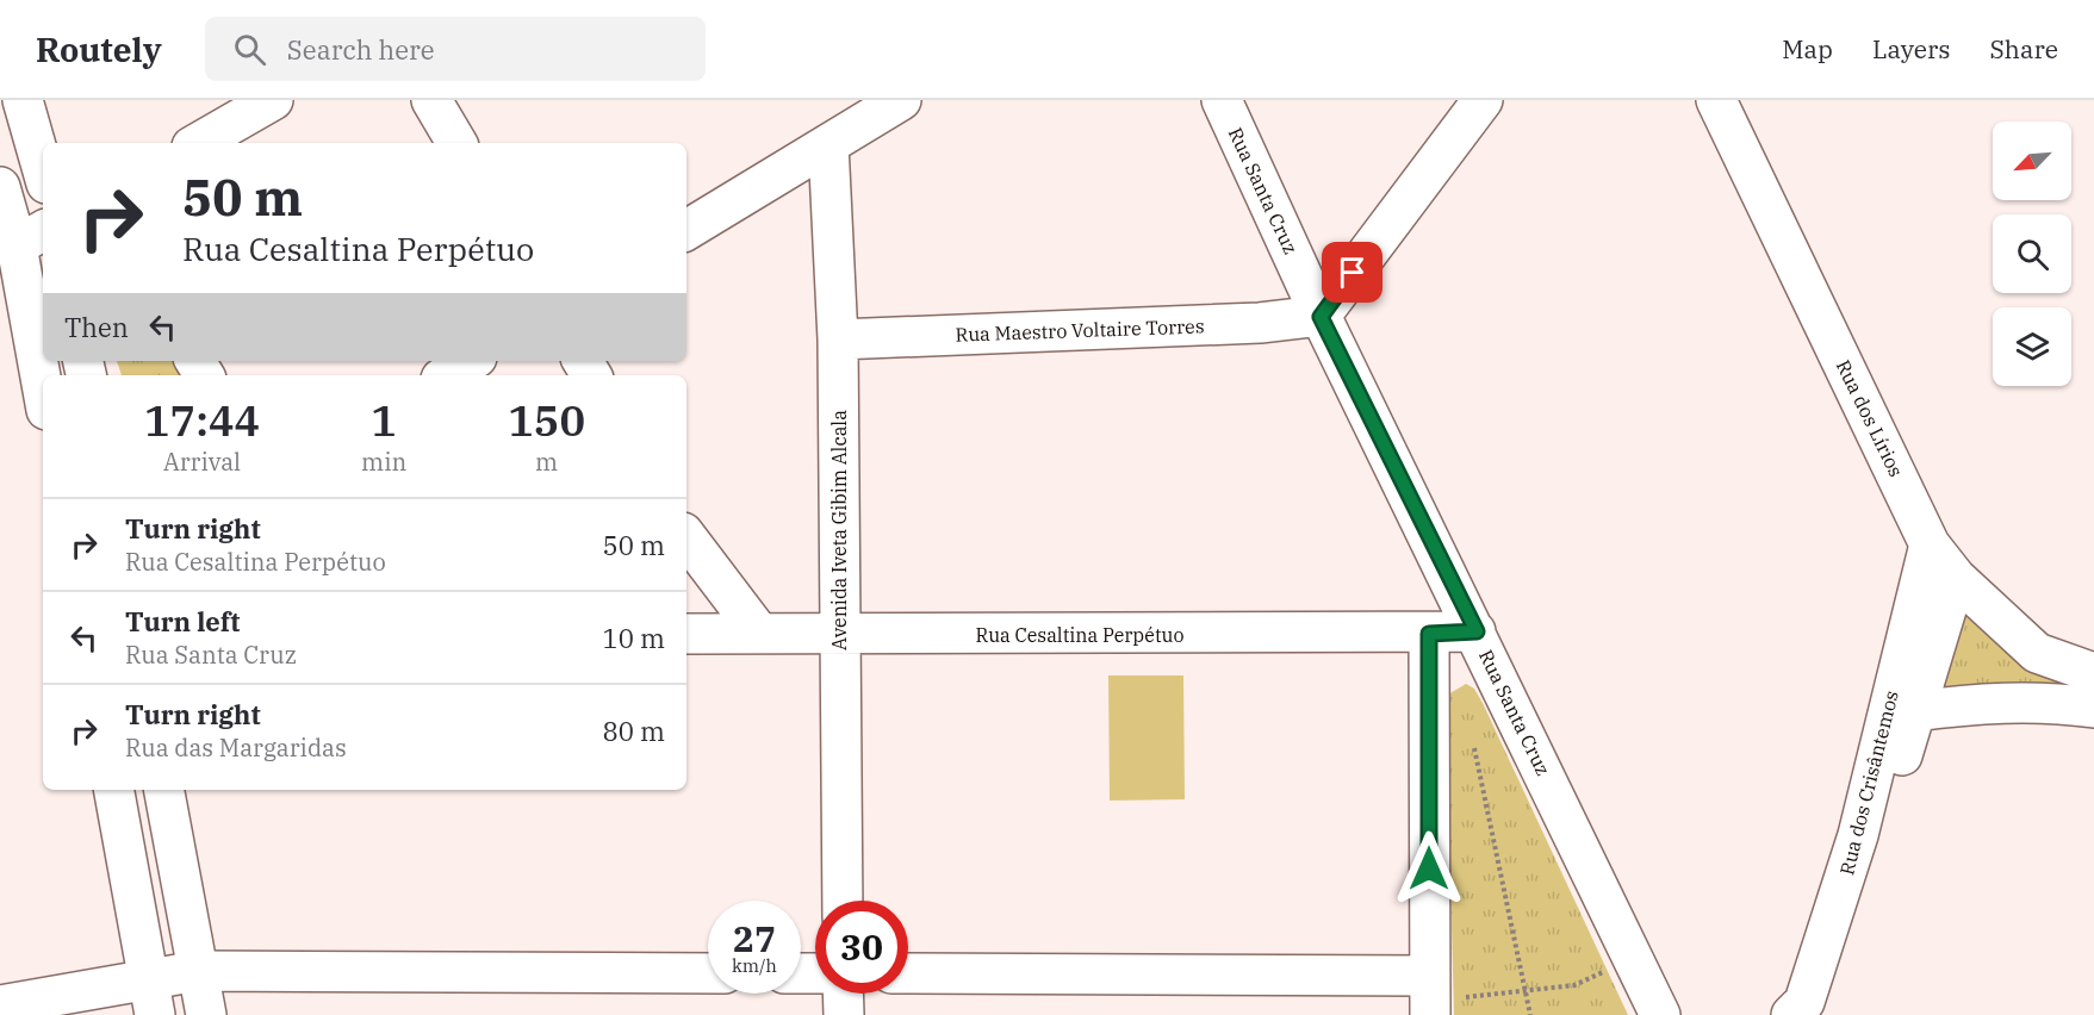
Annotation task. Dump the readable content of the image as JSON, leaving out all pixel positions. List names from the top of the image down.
{
  "streets": {
    "street": [
      "Rua Santa Cruz",
      "Rua Maestro Voltaire Torres",
      "Rua dos Lírios",
      "Avenida Iveta Gibim Alcala",
      "Rua Cesaltina Perpétuo",
      "Rua dos Crisântemos"
    ]
  },
  "crossings": [
    ["Rua Santa Cruz", "Rua Maestro Voltaire Torres"],
    ["Rua Santa Cruz", "Rua Cesaltina Perpétuo"],
    ["Rua Maestro Voltaire Torres", "Avenida Iveta Gibim Alcala"],
    ["Rua dos Lírios", "Rua dos Crisântemos"],
    ["Avenida Iveta Gibim Alcala", "Rua Cesaltina Perpétuo"]
  ],
  "north": "bottom left",
  "page": {
    "header": "Routely",
    "search": "Search here",
    "nav": ["Map", "Layers", "Share"],
    "turn": ["50 m", "Rua Cesaltina Perpétuo"],
    "then": "Then",
    "eta": [
      "17:44",
      "Arrival",
      "1",
      "min",
      "150",
      "m"
    ],
    "list": [
      {
        "name": "Turn right",
        "note": "Rua Cesaltina Perpétuo",
        "value": "50 m"
      },
      {
        "name": "Turn left",
        "note": "Rua Santa Cruz",
        "value": "10 m"
      },
      {
        "name": "Turn right",
        "note": "Rua das Margaridas",
        "value": "80 m"
      }
    ],
    "speed": "27 km/h",
    "limit": "30"
  }
}
